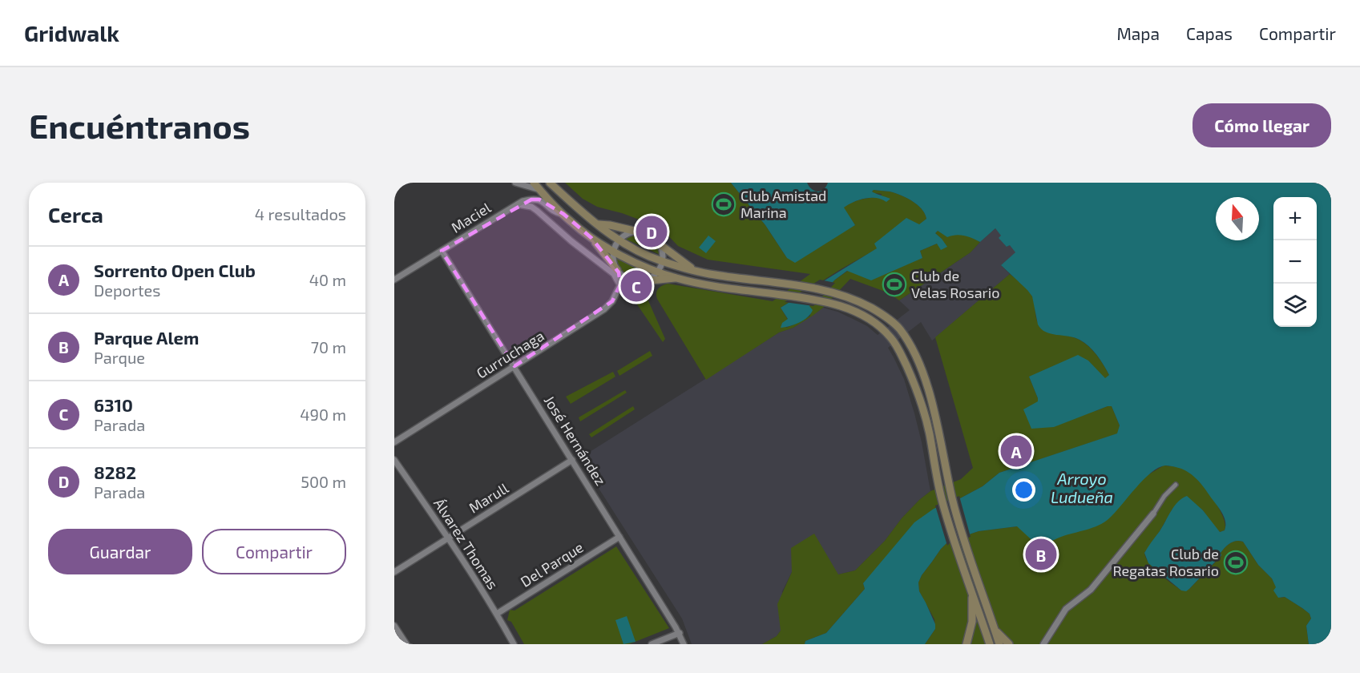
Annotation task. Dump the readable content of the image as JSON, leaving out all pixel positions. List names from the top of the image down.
{
  "streets": {
    "street": [
      "Maciel",
      "Gurruchaga",
      "José Hernández",
      "Marull",
      "Álvarez Thomas",
      "Del Parque"
    ]
  },
  "crossings": [
    ["Maciel", "José Hernández"],
    ["Gurruchaga", "José Hernández"],
    ["José Hernández", "Marull"],
    ["José Hernández", "Del Parque"],
    ["Marull", "Álvarez Thomas"],
    ["Álvarez Thomas", "Del Parque"]
  ],
  "water": ["Arroyo Ludueña"],
  "places": {
    "sports": ["Club Amistad Marina", "Club de Velas Rosario", "Club de Regatas Rosario"]
  },
  "north": "top",
  "page": {
    "header": "Gridwalk",
    "nav": ["Mapa", "Capas", "Compartir"],
    "buttons": [
      "Cómo llegar",
      ["Guardar", "Compartir"]
    ],
    "title": "Encuéntranos",
    "heading": ["Cerca", "4 resultados"],
    "map_buttons": ["+", "−"],
    "pins": [
      "D",
      "C",
      "A",
      "B"
    ],
    "list": [
      {
        "mark": "A",
        "name": "Sorrento Open Club",
        "note": "Deportes",
        "value": "40 m"
      },
      {
        "mark": "B",
        "name": "Parque Alem",
        "note": "Parque",
        "value": "70 m"
      },
      {
        "mark": "C",
        "name": "6310",
        "note": "Parada",
        "value": "490 m"
      },
      {
        "mark": "D",
        "name": "8282",
        "note": "Parada",
        "value": "500 m"
      }
    ]
  }
}
